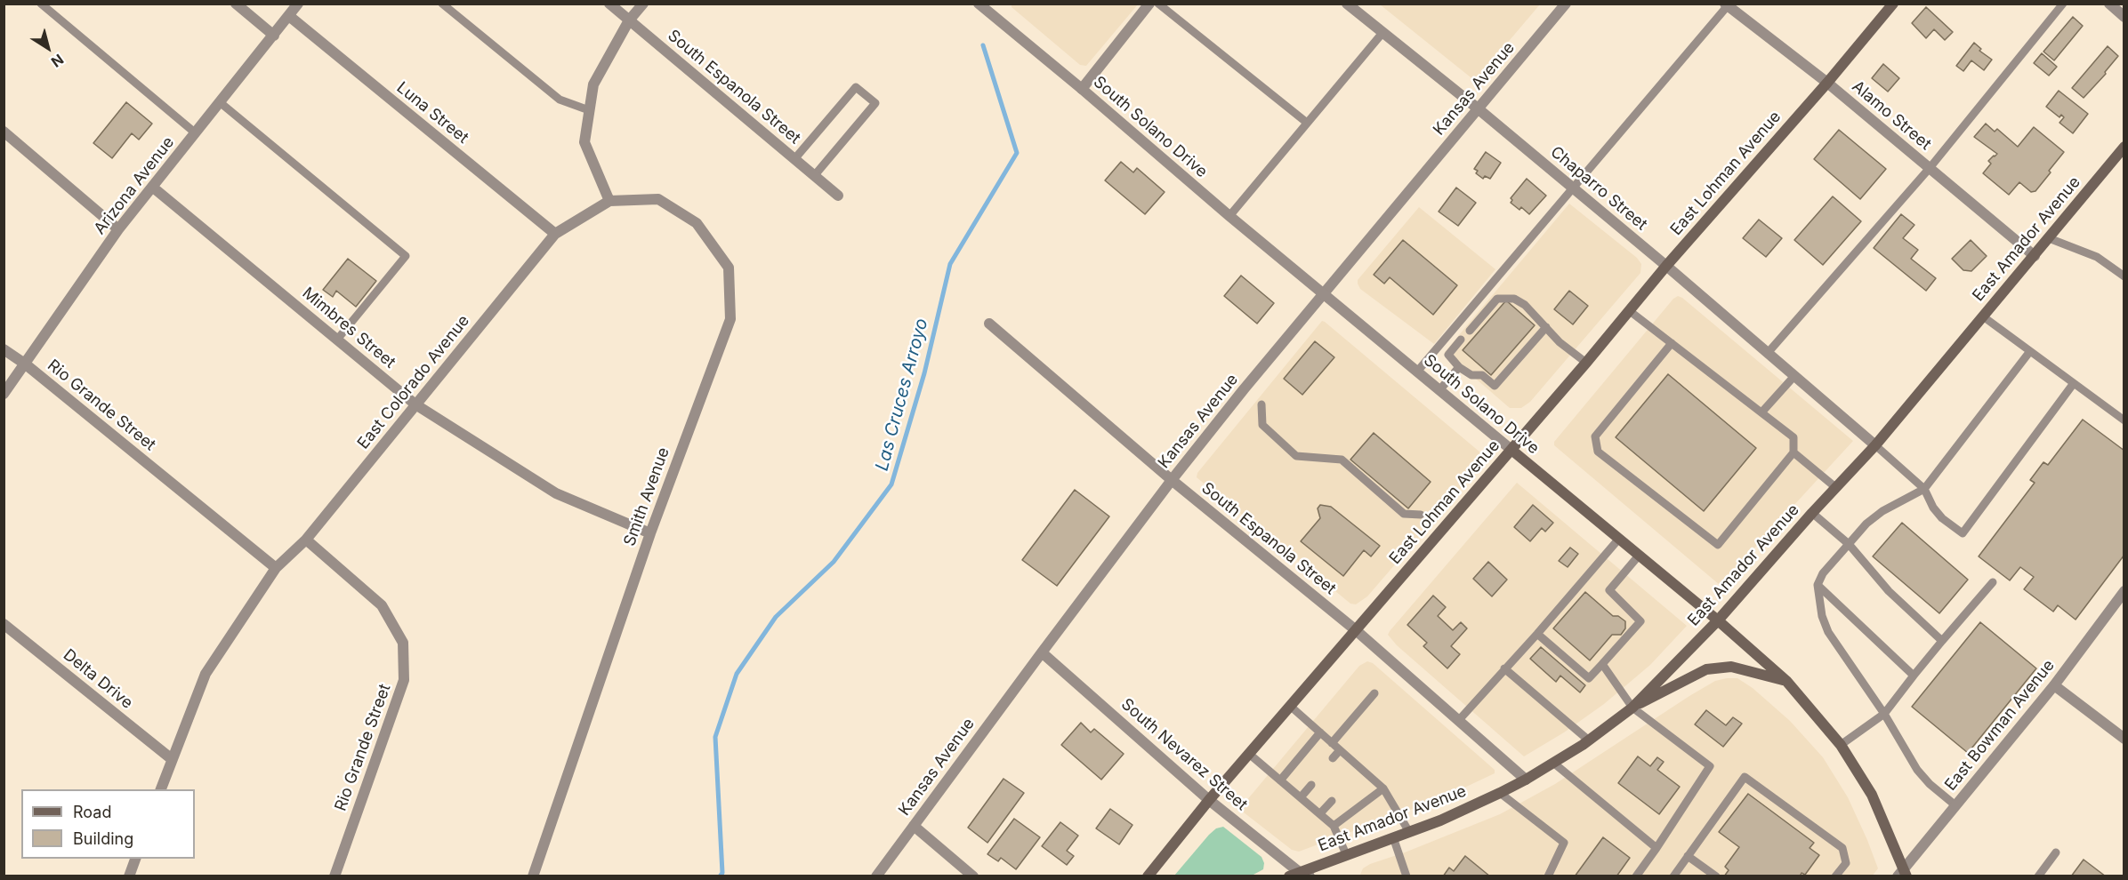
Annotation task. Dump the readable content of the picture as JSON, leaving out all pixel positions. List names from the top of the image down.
{
  "streets": {
    "main road": ["South Solano Drive", "East Lohman Avenue", "East Amador Avenue"],
    "street": [
      "South Espanola Street",
      "Kansas Avenue",
      "Luna Street",
      "Alamo Street",
      "Arizona Avenue",
      "Chaparro Street",
      "Mimbres Street",
      "East Colorado Avenue",
      "Rio Grande Street",
      "Smith Avenue",
      "Delta Drive",
      "East Bowman Avenue",
      "South Nevarez Street"
    ]
  },
  "crossings": [
    ["South Espanola Street", "Kansas Avenue"],
    ["South Espanola Street", "East Lohman Avenue"],
    ["South Espanola Street", "East Amador Avenue"],
    ["Kansas Avenue", "South Solano Drive"],
    ["Kansas Avenue", "Chaparro Street"],
    ["Kansas Avenue", "South Nevarez Street"],
    ["Luna Street", "Arizona Avenue"],
    ["Luna Street", "East Colorado Avenue"],
    ["Alamo Street", "East Lohman Avenue"],
    ["Alamo Street", "East Amador Avenue"],
    ["South Solano Drive", "East Lohman Avenue"],
    ["South Solano Drive", "East Amador Avenue"],
    ["South Solano Drive", "East Bowman Avenue"],
    ["East Lohman Avenue", "Chaparro Street"],
    ["East Lohman Avenue", "South Nevarez Street"],
    ["Arizona Avenue", "Mimbres Street"],
    ["Arizona Avenue", "Rio Grande Street"],
    ["Chaparro Street", "East Amador Avenue"],
    ["East Amador Avenue", "South Nevarez Street"],
    ["Mimbres Street", "East Colorado Avenue"],
    ["Mimbres Street", "Smith Avenue"],
    ["East Colorado Avenue", "Rio Grande Street"],
    ["East Colorado Avenue", "Smith Avenue"],
    ["East Colorado Avenue", "Delta Drive"]
  ],
  "water": ["Las Cruces Arroyo"],
  "legend": ["Road", "Building"],
  "north": "bottom right"
}
